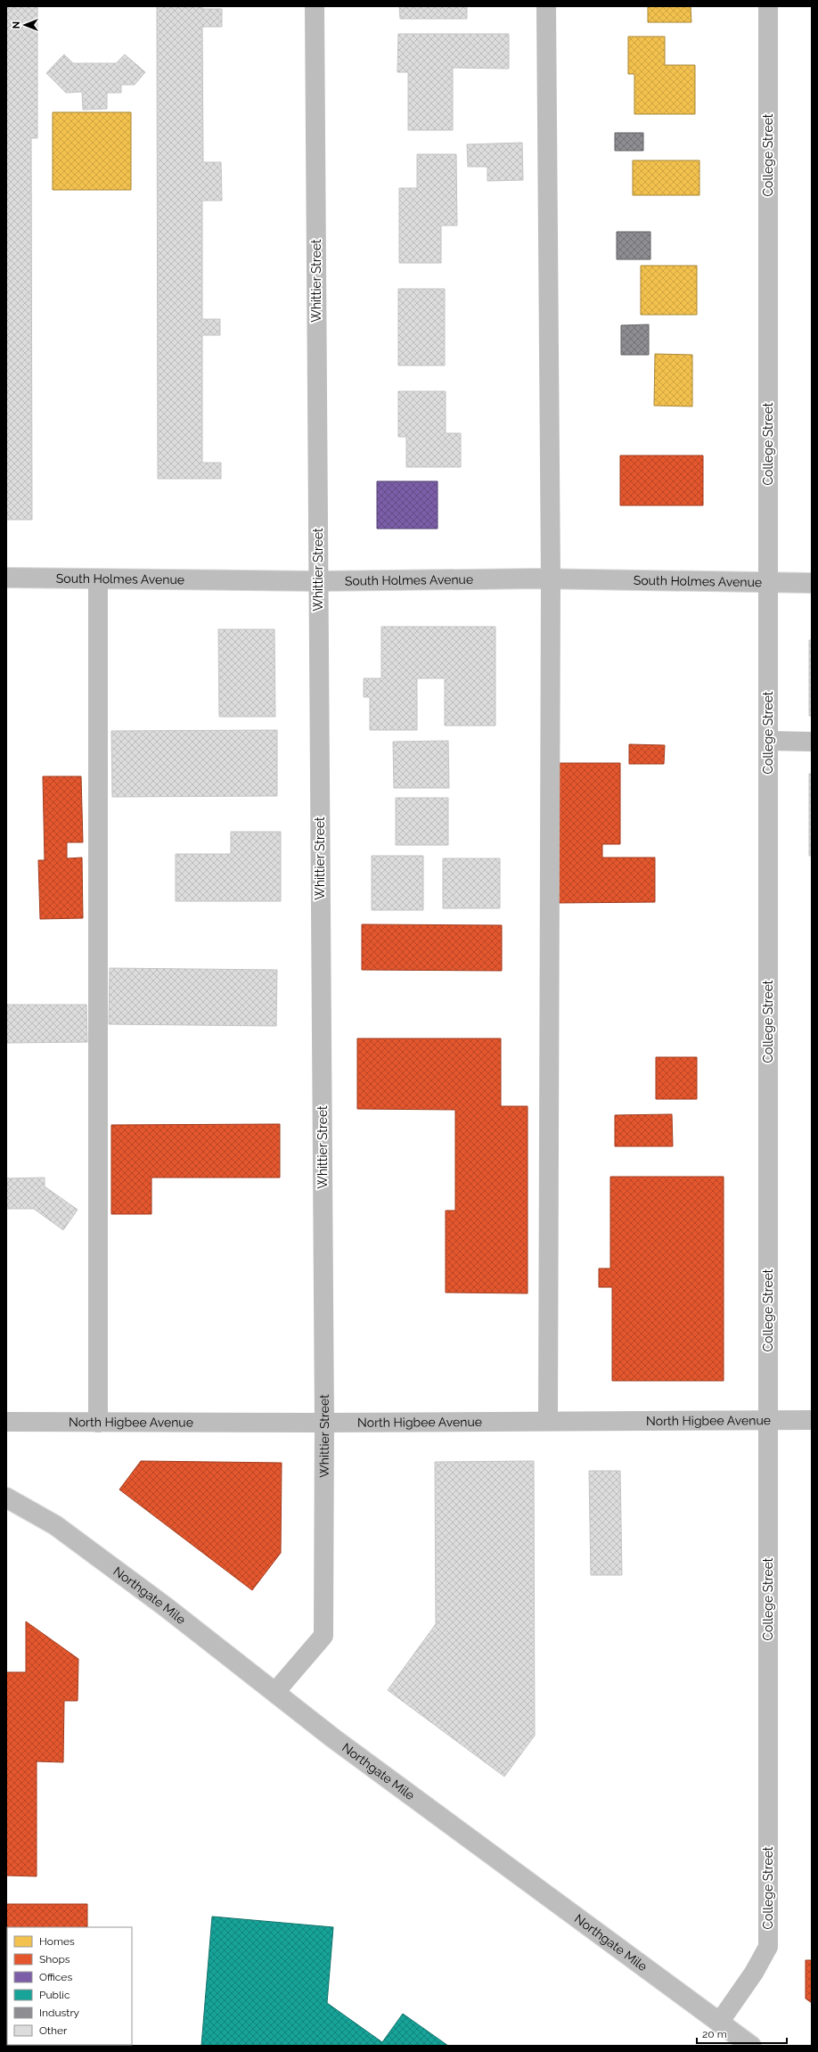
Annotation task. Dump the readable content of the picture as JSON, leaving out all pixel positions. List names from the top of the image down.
{
  "streets": {
    "main road": [
      "College Street",
      "Whittier Street",
      "South Holmes Avenue",
      "North Higbee Avenue",
      "Northgate Mile"
    ]
  },
  "crossings": [
    ["College Street", "South Holmes Avenue"],
    ["College Street", "North Higbee Avenue"],
    ["College Street", "Northgate Mile"],
    ["Whittier Street", "South Holmes Avenue"],
    ["Whittier Street", "North Higbee Avenue"],
    ["Whittier Street", "Northgate Mile"]
  ],
  "legend": [
    "Homes",
    "Shops",
    "Offices",
    "Public",
    "Industry",
    "Other"
  ],
  "scale_bar": "20 m",
  "north": "left"
}
